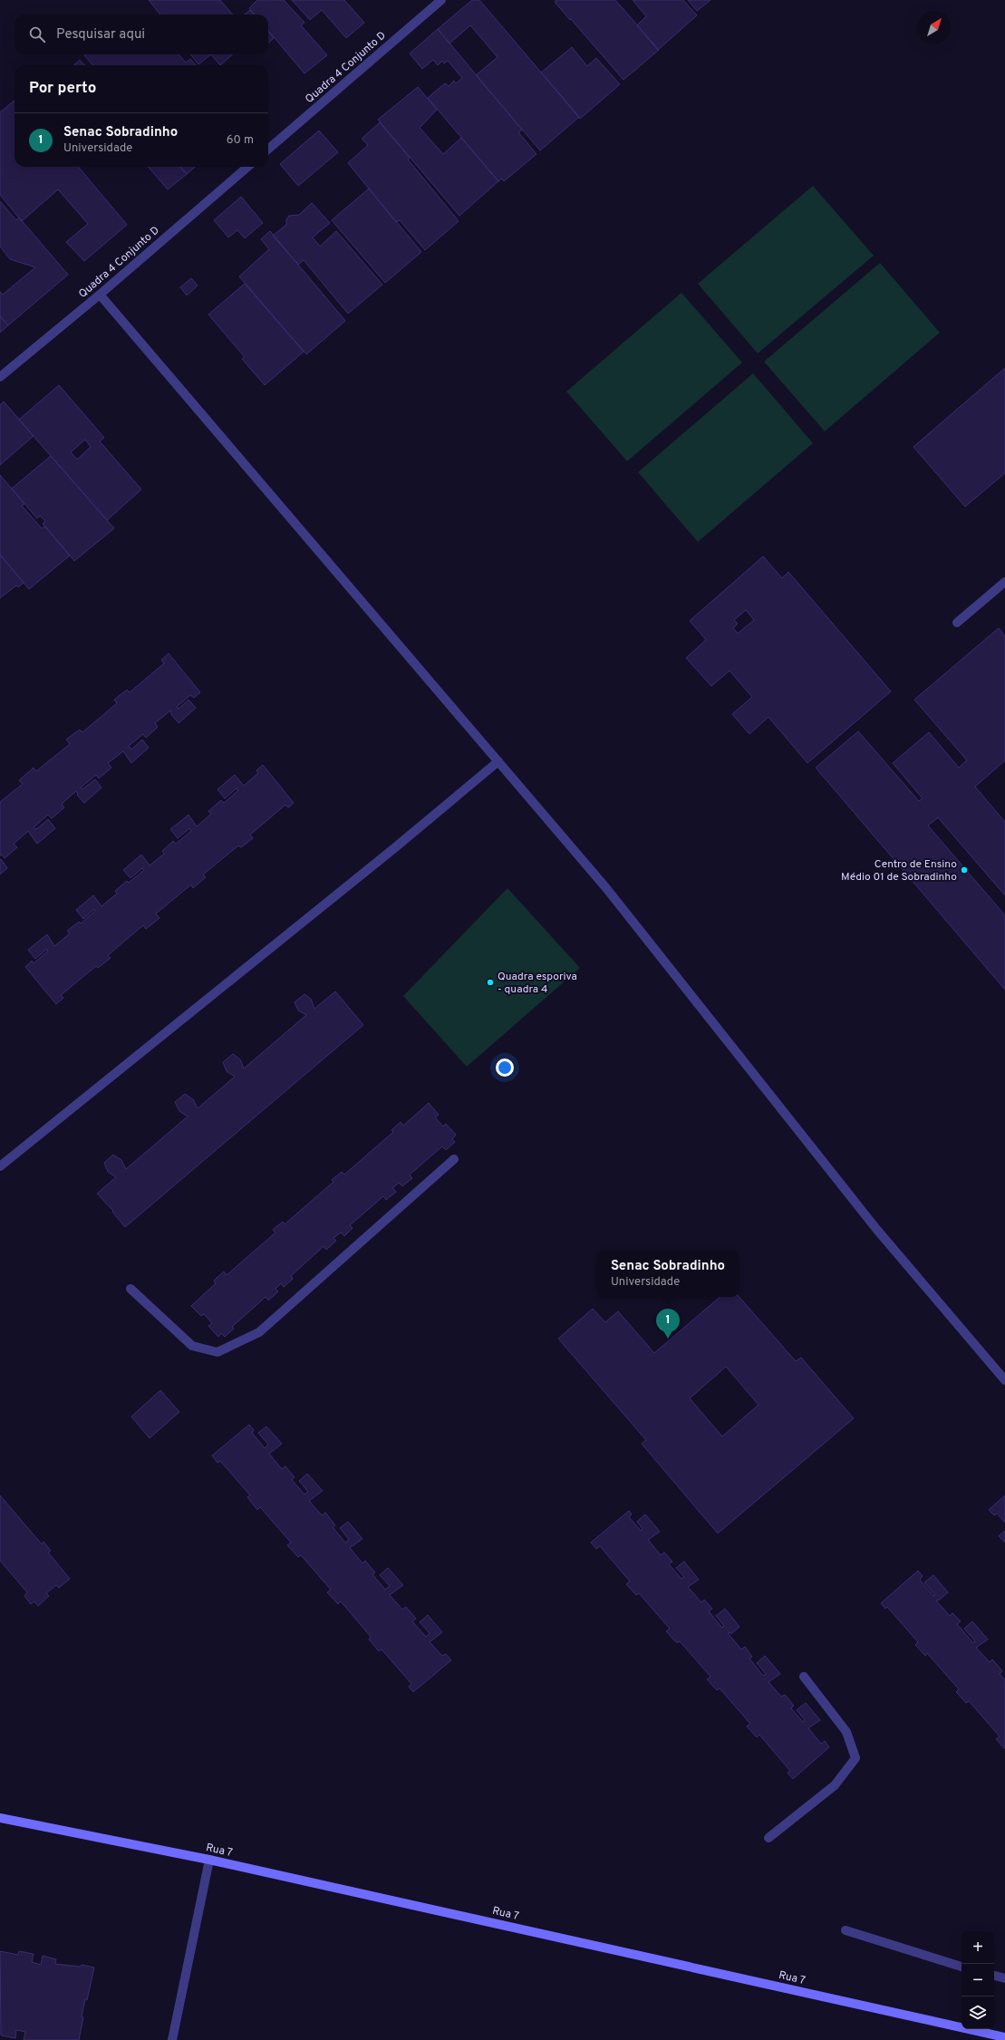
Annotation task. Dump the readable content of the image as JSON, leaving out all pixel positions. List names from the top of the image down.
{
  "streets": {
    "main road": ["Rua 7"],
    "street": ["Quadra 4 Conjunto D"]
  },
  "places": ["Centro de Ensino Médio 01 de Sobradinho", "Quadra esporiva - quadra 4"],
  "north": "top right",
  "page": {
    "search": "Pesquisar aqui",
    "heading": "Por perto",
    "list": [
      {
        "mark": "1",
        "name": "Senac Sobradinho",
        "note": "Universidade",
        "value": "60 m"
      }
    ],
    "popup": ["Senac Sobradinho", "Universidade"],
    "pins": "1",
    "map_buttons": ["+", "−"]
  }
}
